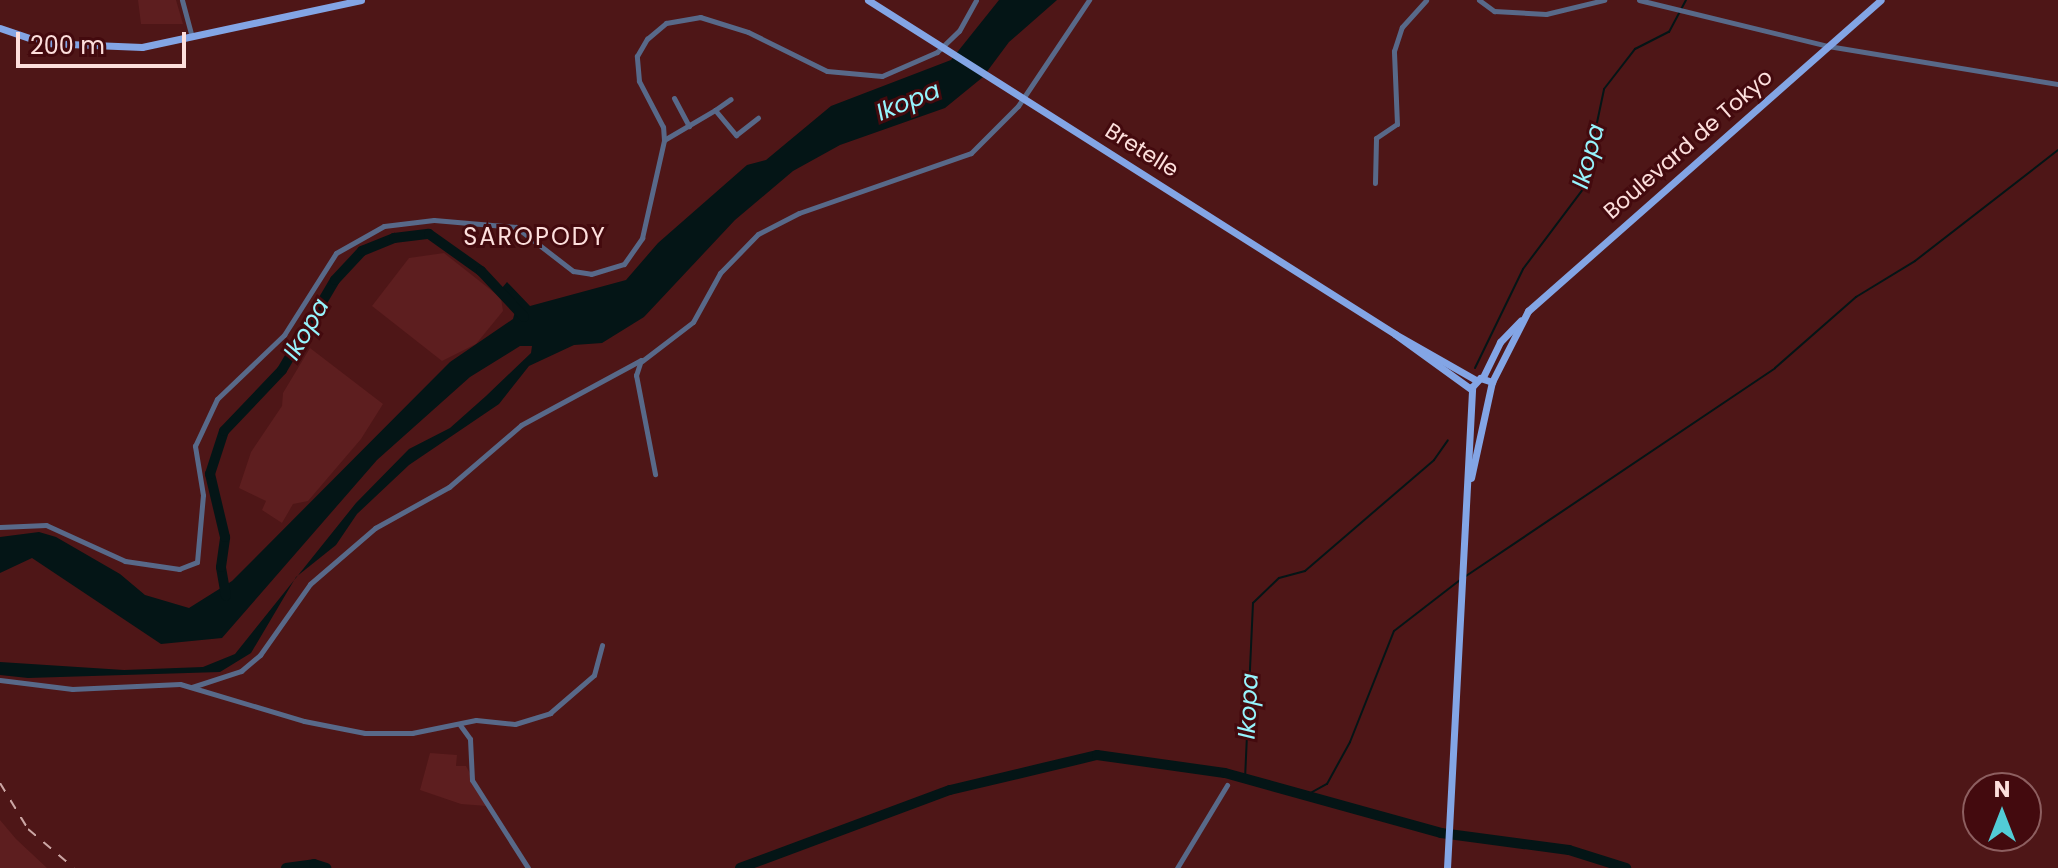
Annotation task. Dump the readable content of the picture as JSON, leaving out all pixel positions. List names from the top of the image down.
{
  "streets": {
    "main road": ["Boulevard de Tokyo", "Bretelle"]
  },
  "crossings": [
    ["Boulevard de Tokyo", "Bretelle"]
  ],
  "districts": ["SAROPODY"],
  "water": ["Ikopa"],
  "scale_bar": "200 m",
  "north": "top"
}
